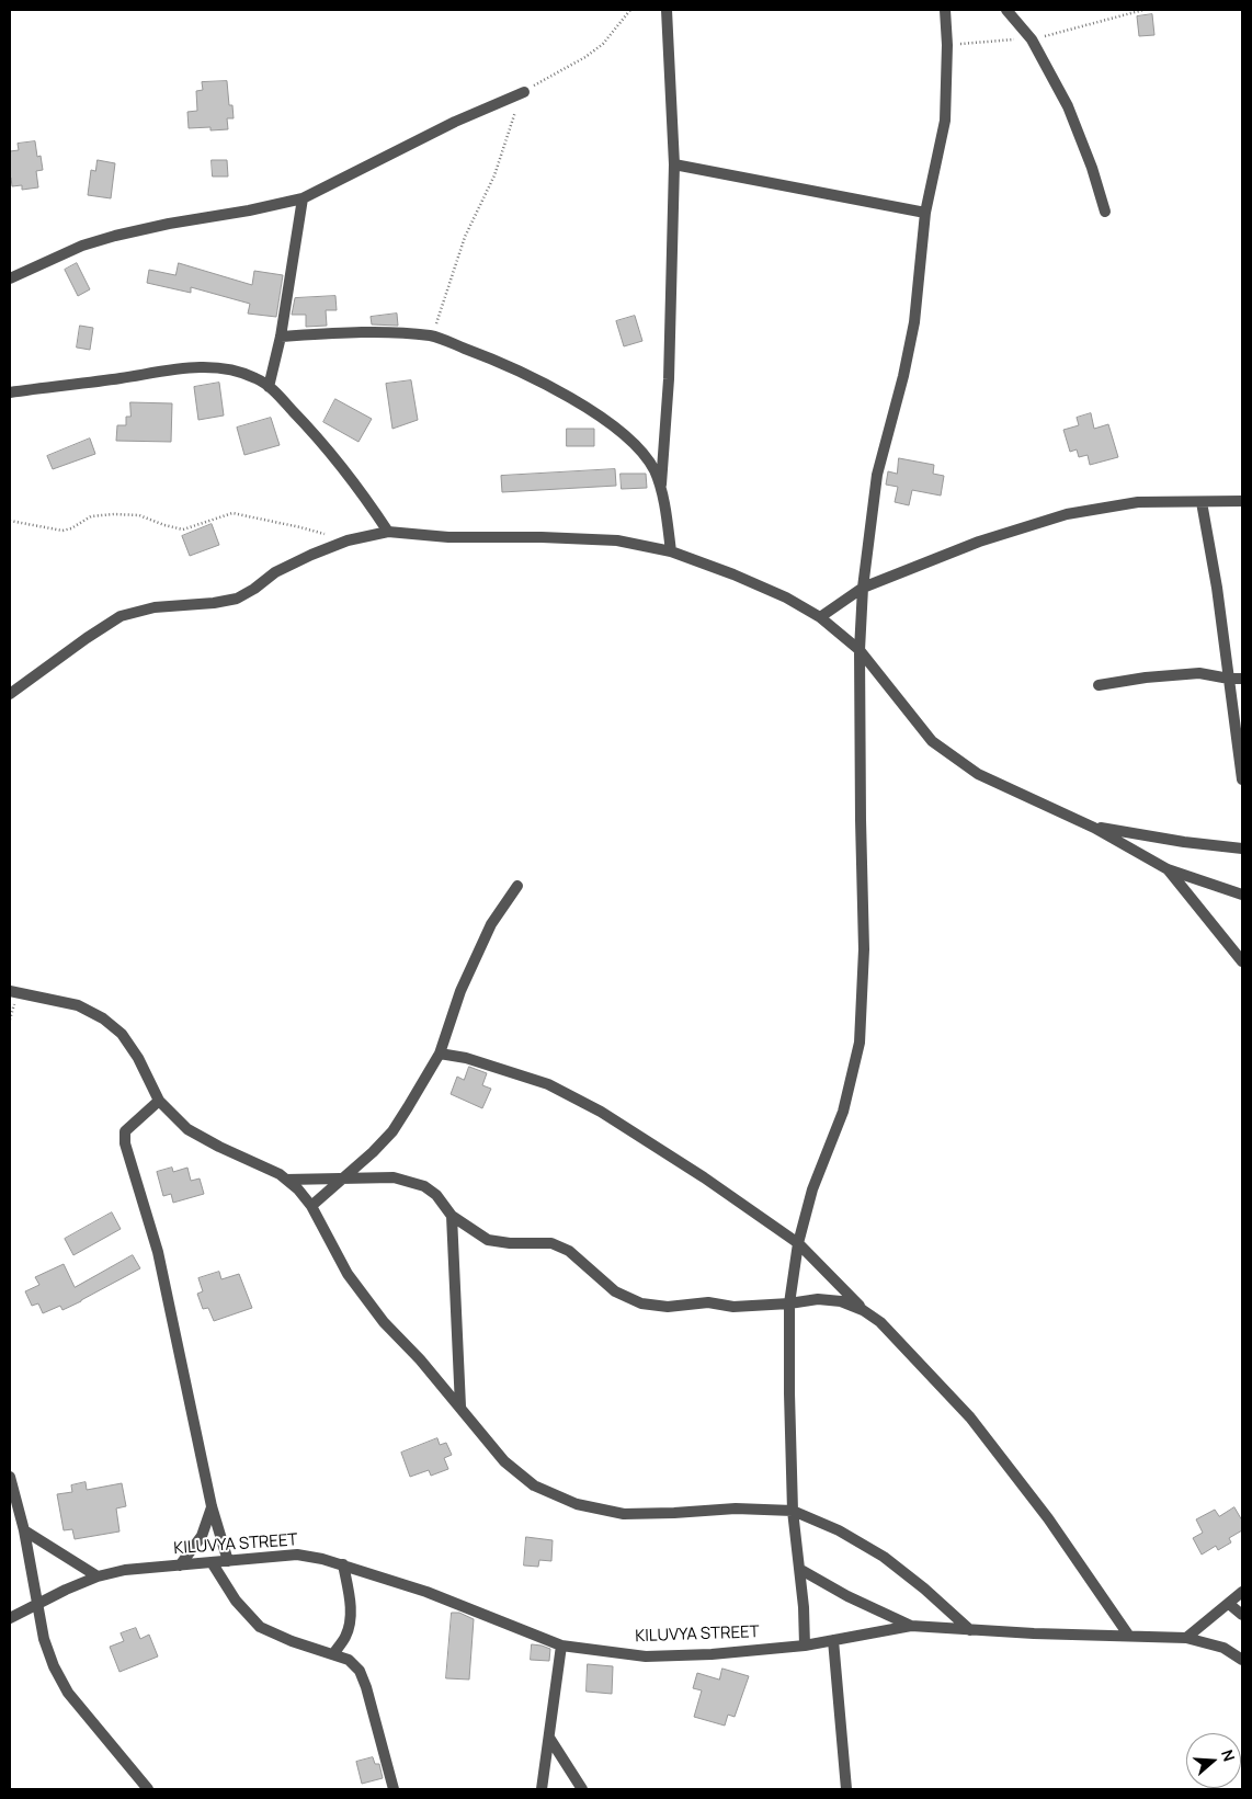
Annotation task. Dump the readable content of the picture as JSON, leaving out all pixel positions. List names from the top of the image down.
{
  "streets": {
    "street": ["KILUVYA STREET"]
  },
  "north": "right"
}
